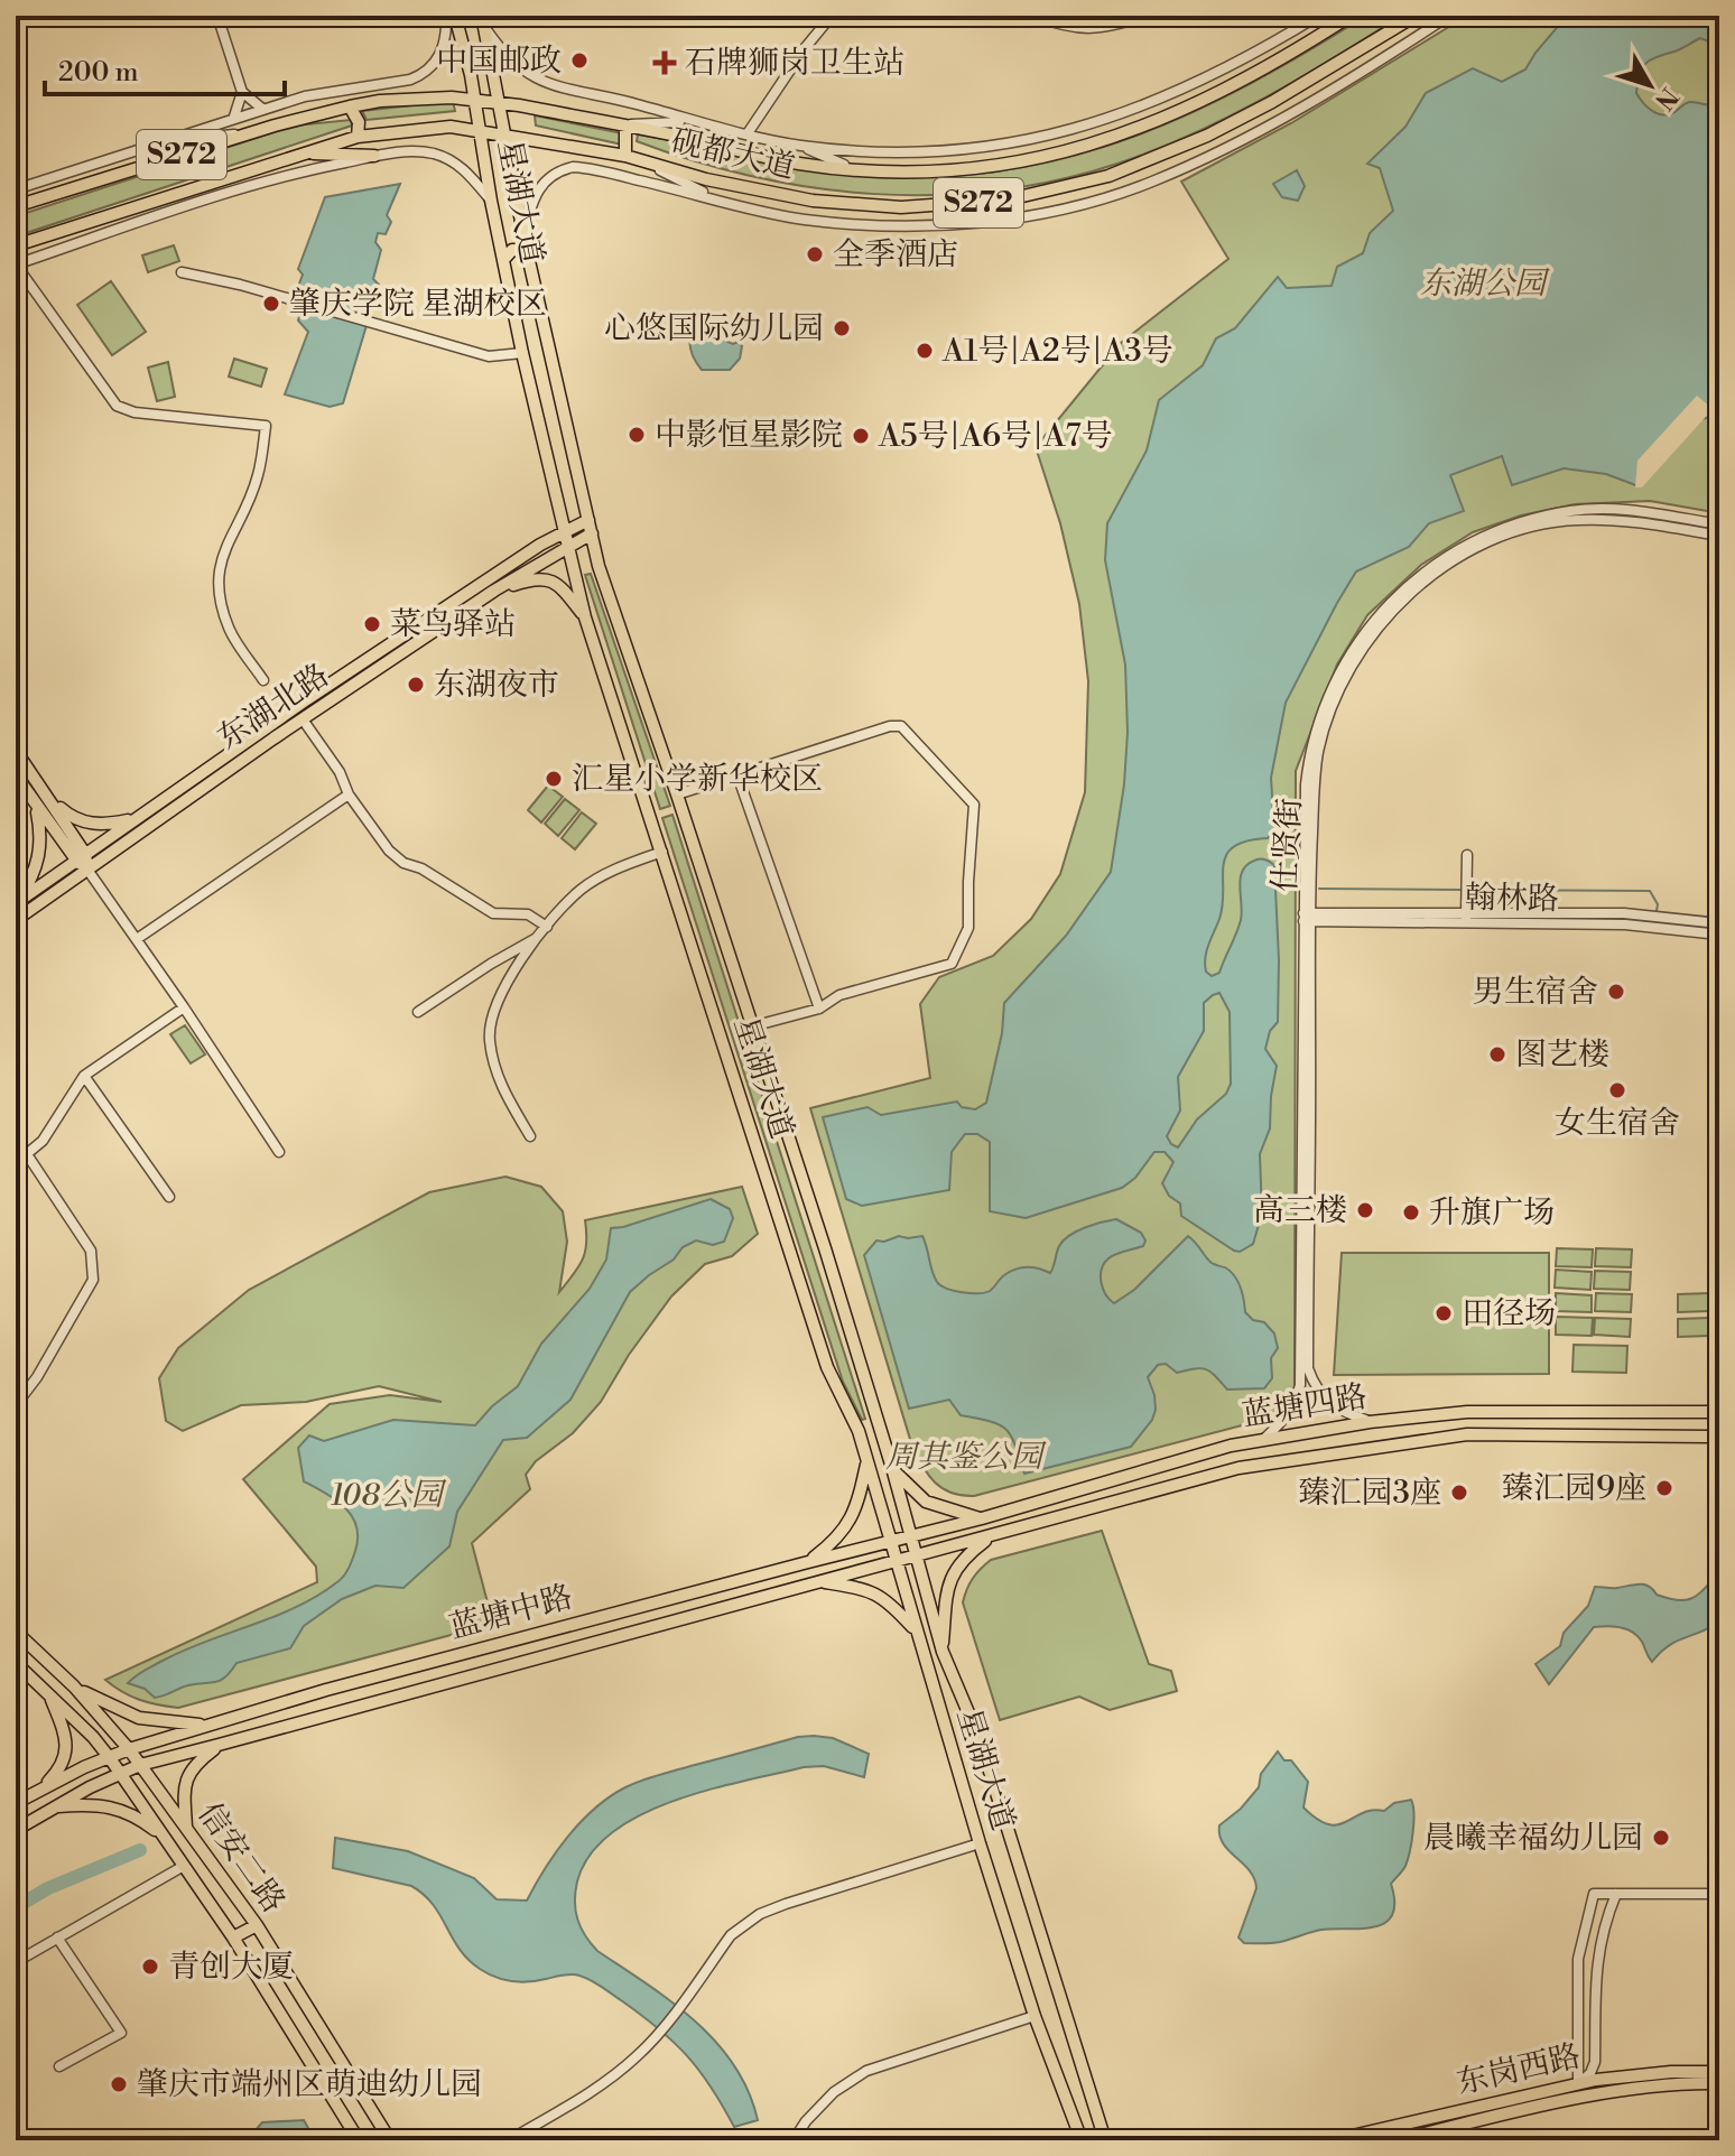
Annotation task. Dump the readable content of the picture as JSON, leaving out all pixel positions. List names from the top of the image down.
{
  "streets": {
    "main road": [
      "S272",
      "砚都大道",
      "星湖大道",
      "东湖北路",
      "蓝塘四路",
      "蓝塘中路",
      "信安二路",
      "东岗西路"
    ],
    "street": ["仕贤街", "翰林路"]
  },
  "crossings": [
    ["砚都大道", "星湖大道"],
    ["星湖大道", "东湖北路"],
    ["星湖大道", "蓝塘四路"],
    ["星湖大道", "蓝塘中路"],
    ["仕贤街", "翰林路"],
    ["仕贤街", "蓝塘四路"],
    ["蓝塘四路", "蓝塘中路"],
    ["蓝塘中路", "信安二路"]
  ],
  "parks": ["东湖公园", "周其鉴公园", "108公园"],
  "places": {
    "other": [
      "中国邮政",
      "全季酒店",
      "肇庆学院 星湖校区",
      "心悠国际幼儿园",
      "A1号|A2号|A3号",
      "中影恒星影院",
      "A5号|A6号|A7号",
      "菜鸟驿站",
      "东湖夜市",
      "汇星小学新华校区",
      "男生宿舍",
      "图艺楼",
      "女生宿舍",
      "高三楼",
      "升旗广场",
      "田径场",
      "臻汇园9座",
      "臻汇园3座",
      "晨曦幸福幼儿园",
      "青创大厦",
      "肇庆市端州区萌迪幼儿园"
    ],
    "health": ["石牌狮岗卫生站"]
  },
  "scale_bar": "200 m",
  "north": "bottom right"
}
